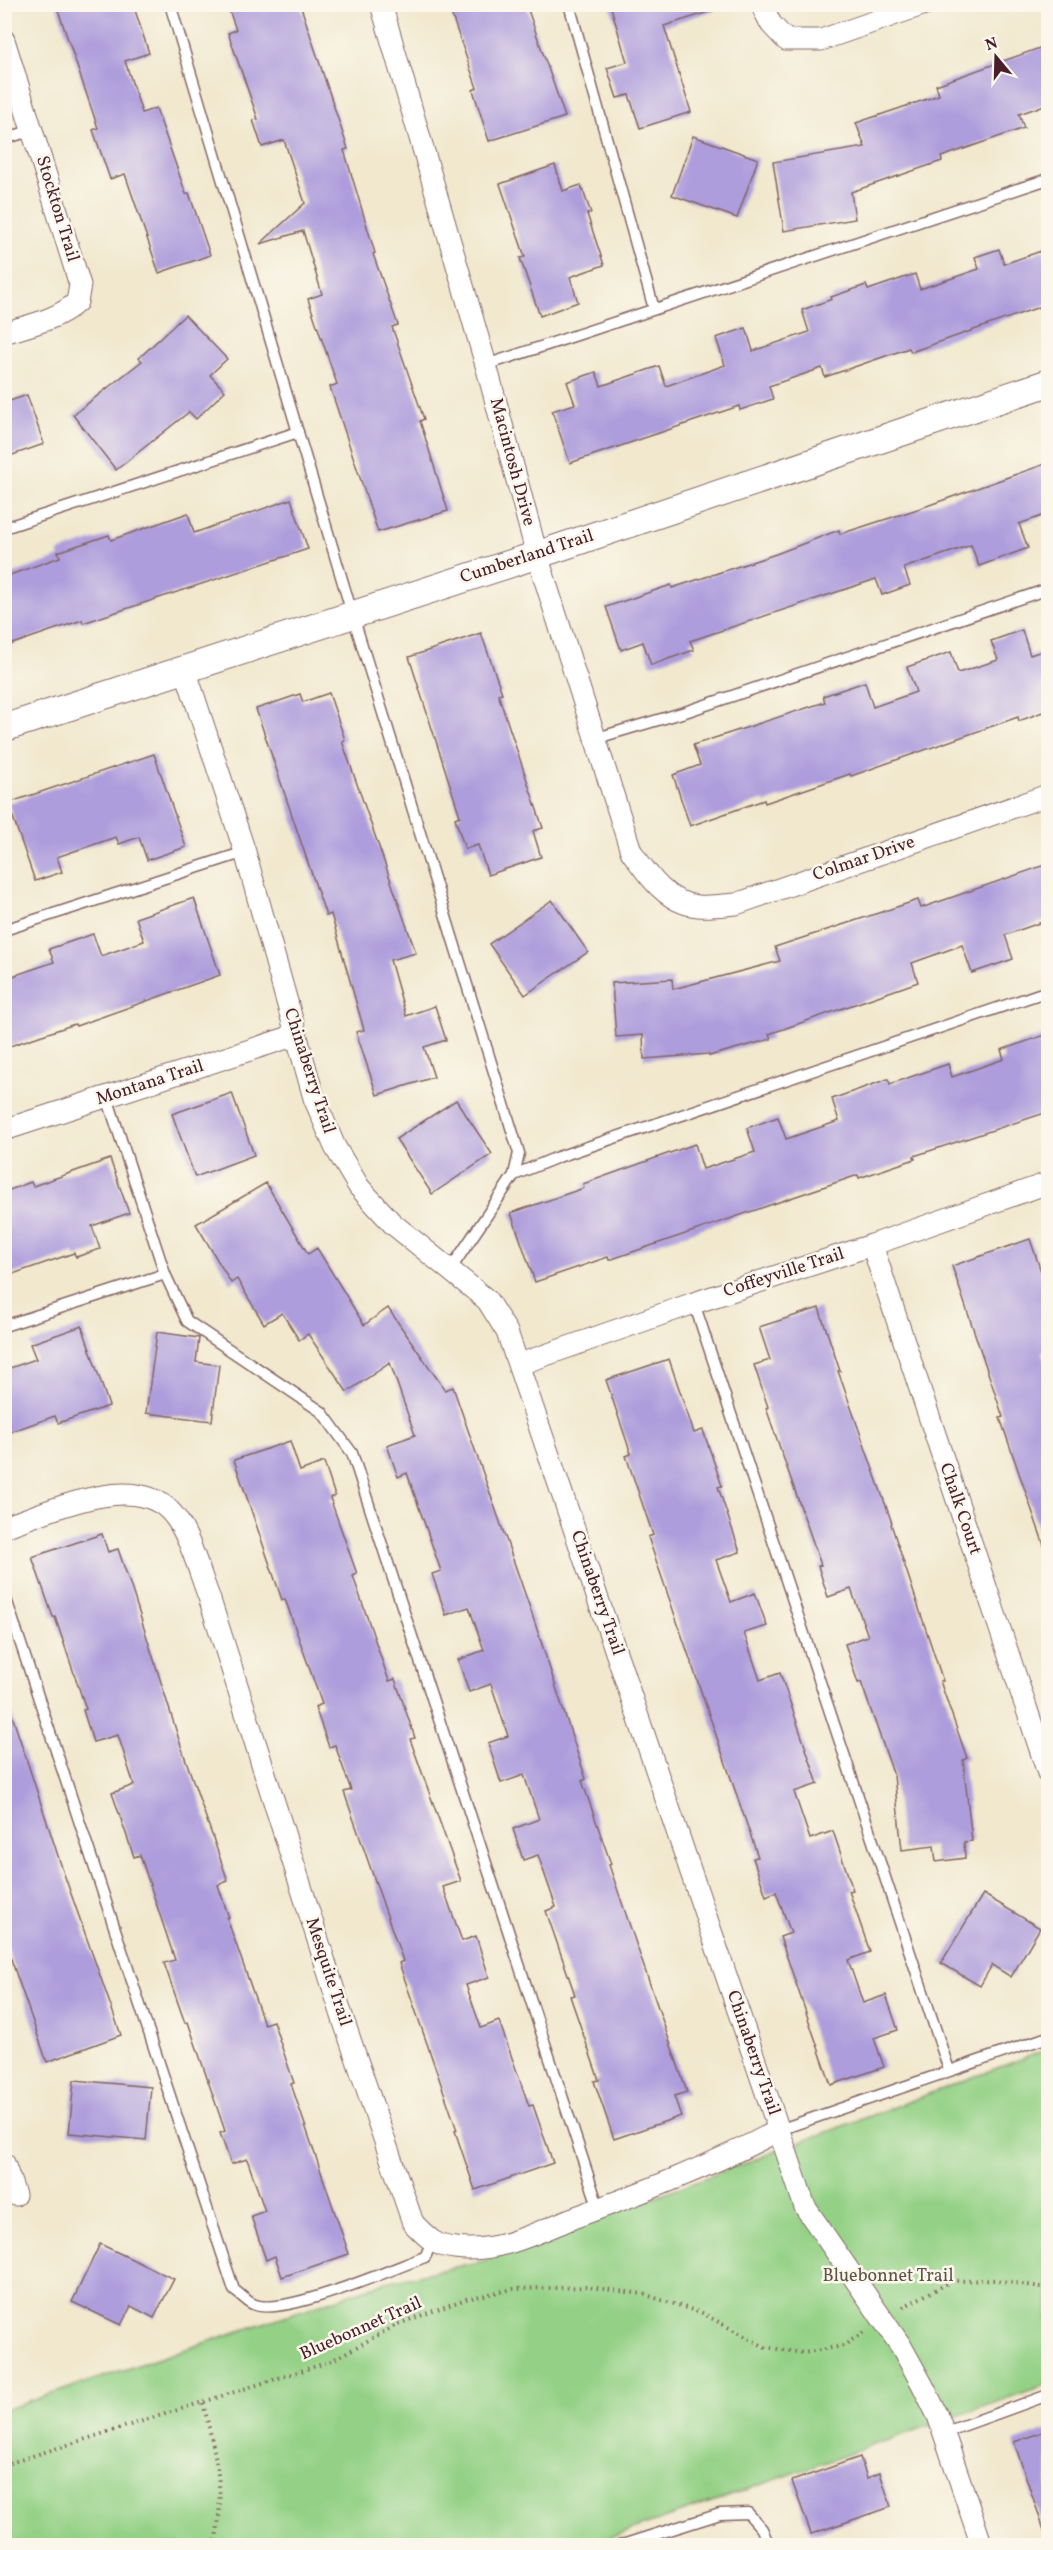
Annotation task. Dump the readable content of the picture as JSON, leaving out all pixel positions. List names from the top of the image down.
{
  "streets": {
    "street": [
      "Stockton Trail",
      "Macintosh Drive",
      "Cumberland Trail",
      "Colmar Drive",
      "Chinaberry Trail",
      "Montana Trail",
      "Coffeyville Trail",
      "Chalk Court",
      "Mesquite Trail"
    ],
    "path": ["Bluebonnet Trail"]
  },
  "crossings": [
    ["Macintosh Drive", "Cumberland Trail"],
    ["Macintosh Drive", "Colmar Drive"],
    ["Cumberland Trail", "Chinaberry Trail"],
    ["Chinaberry Trail", "Montana Trail"],
    ["Chinaberry Trail", "Coffeyville Trail"],
    ["Coffeyville Trail", "Chalk Court"]
  ],
  "parks": ["Bluebonnet Trail"],
  "north": "top"
}
